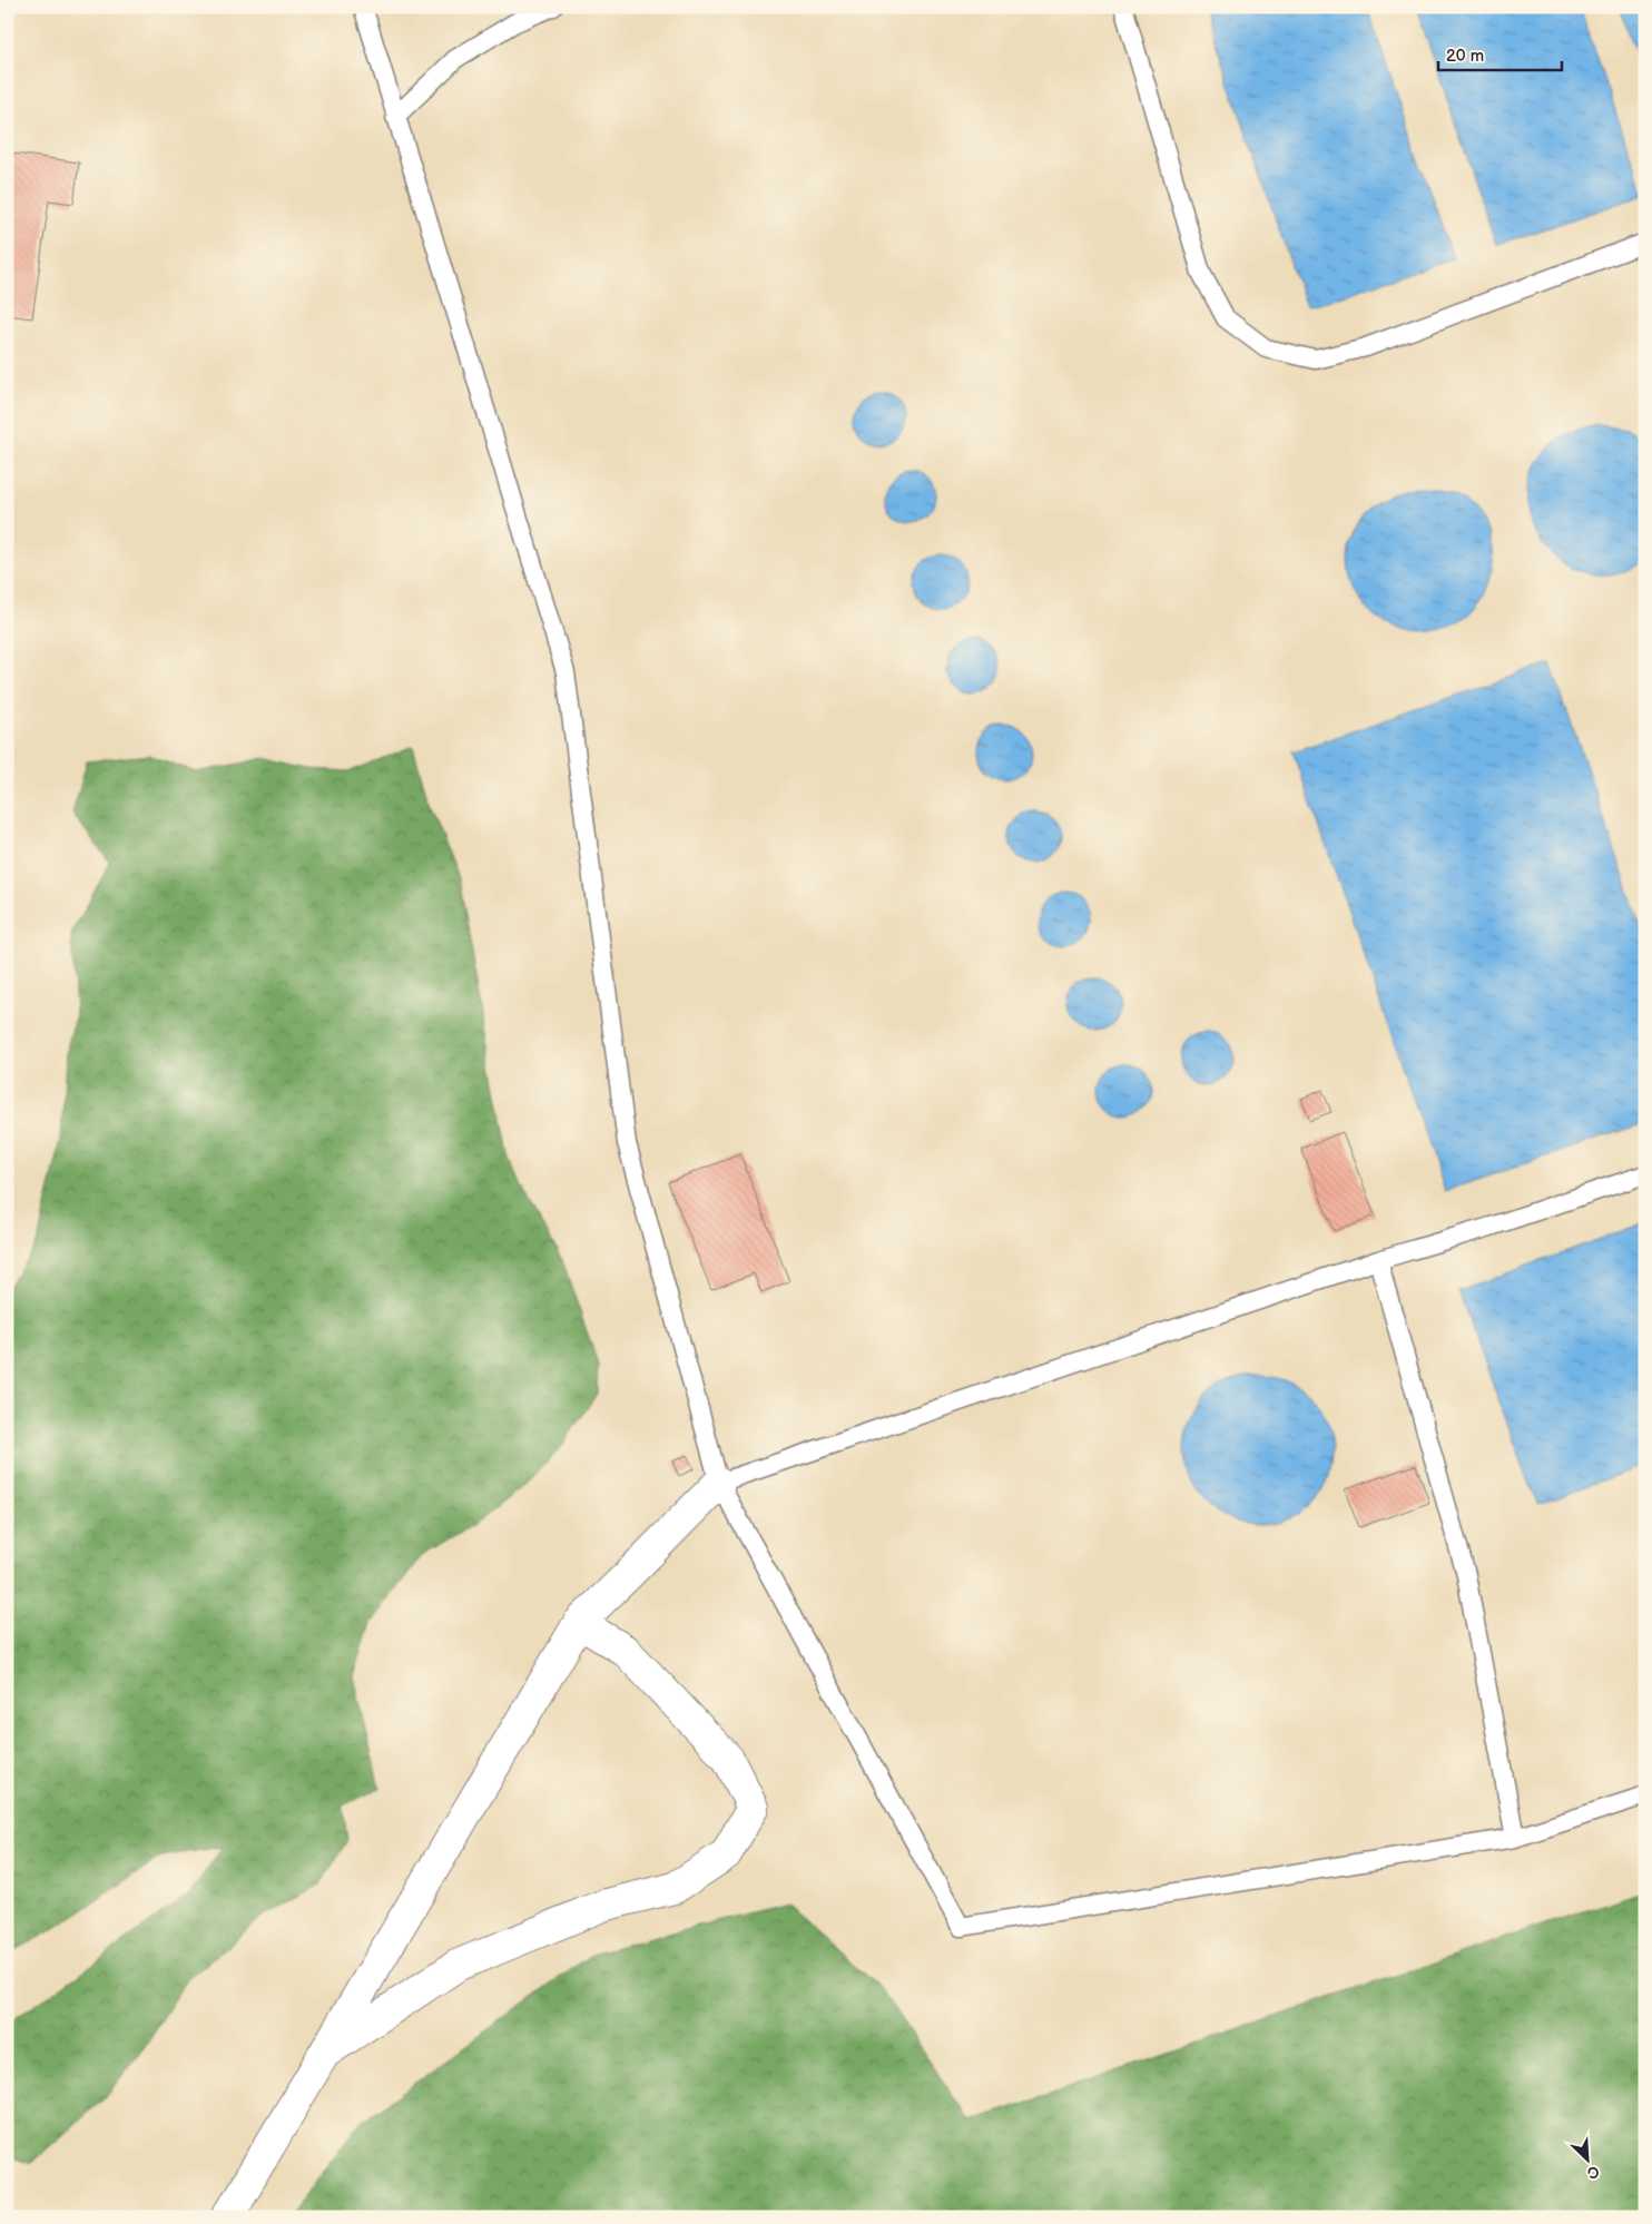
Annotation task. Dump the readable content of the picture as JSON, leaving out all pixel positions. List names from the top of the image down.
{
  "scale_bar": "20 m",
  "north": "bottom right"
}
